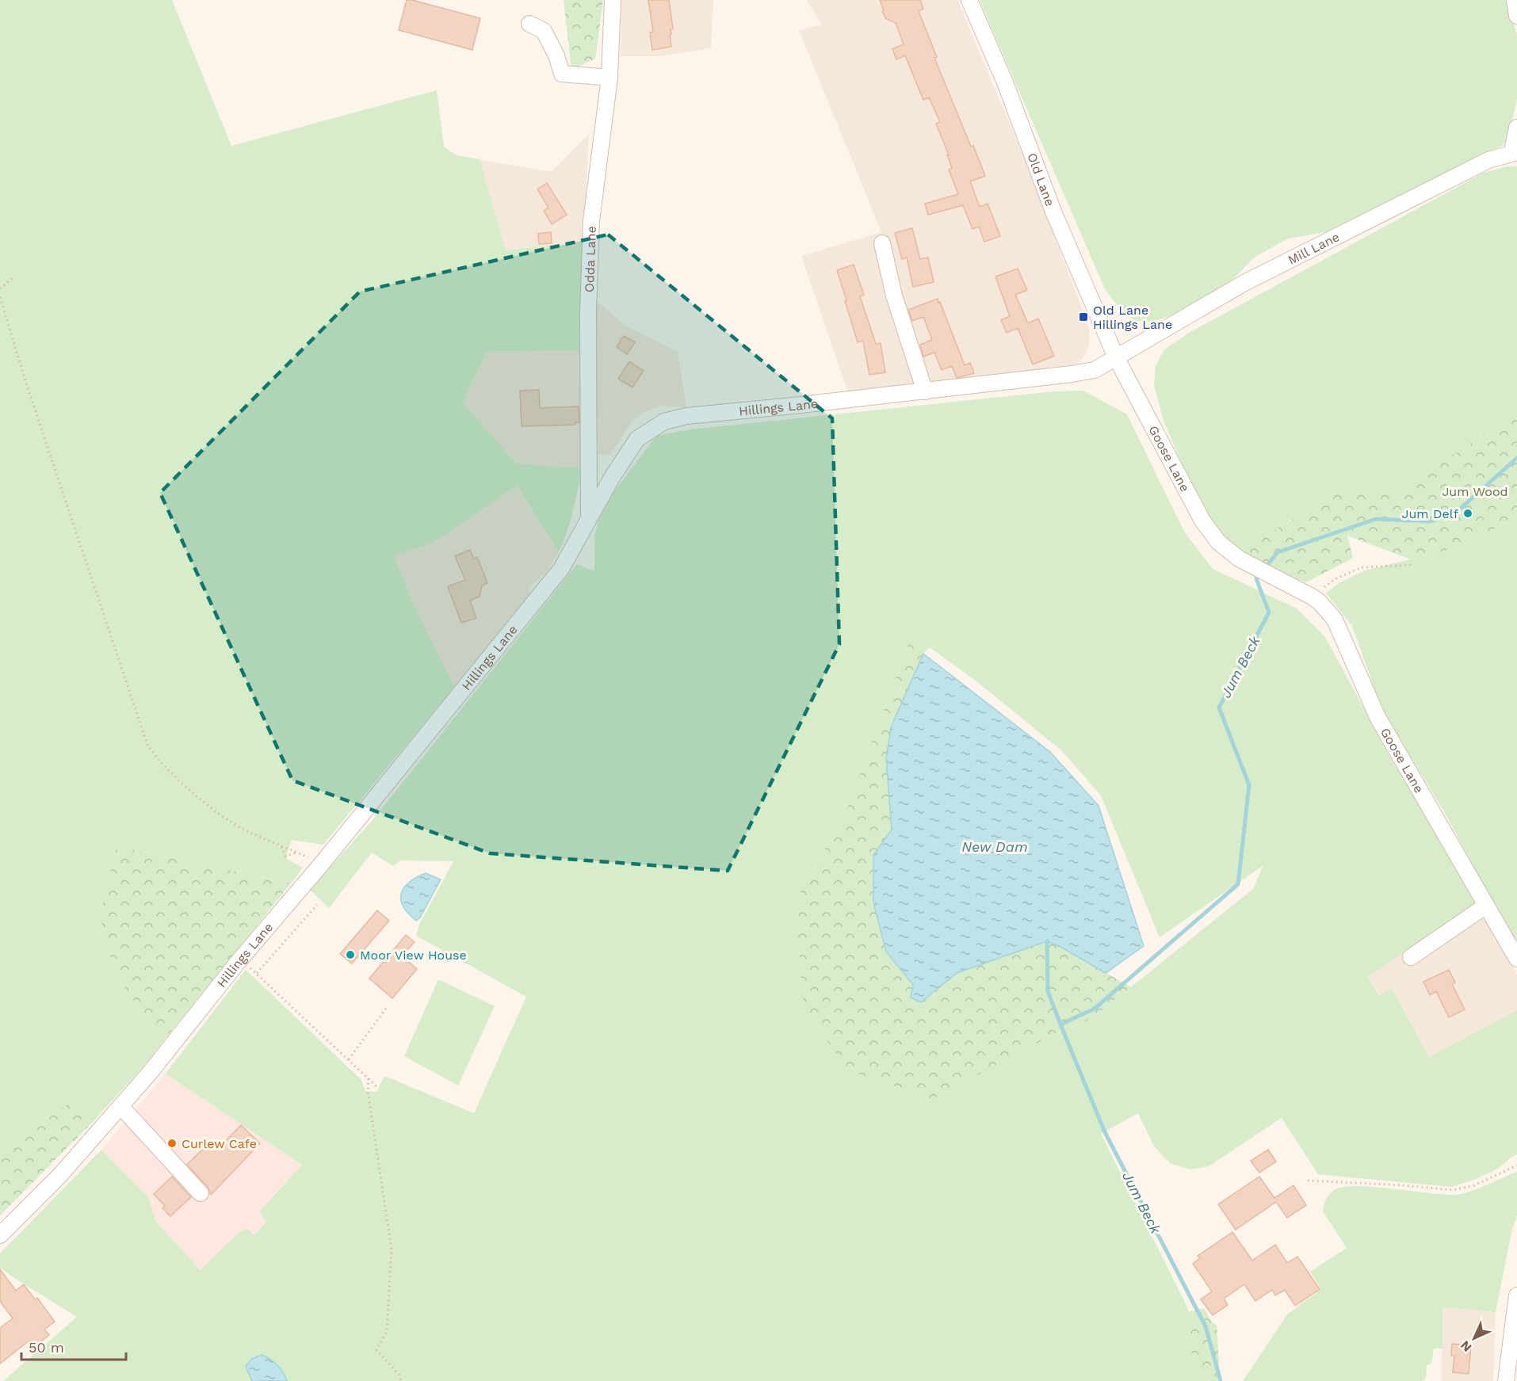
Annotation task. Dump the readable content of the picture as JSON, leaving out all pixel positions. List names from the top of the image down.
{
  "streets": {
    "street": [
      "Old Lane",
      "Mill Lane",
      "Odda Lane",
      "Hillings Lane",
      "Goose Lane"
    ]
  },
  "crossings": [
    ["Old Lane", "Mill Lane"],
    ["Old Lane", "Hillings Lane"],
    ["Old Lane", "Goose Lane"],
    ["Mill Lane", "Hillings Lane"],
    ["Mill Lane", "Goose Lane"],
    ["Odda Lane", "Hillings Lane"],
    ["Hillings Lane", "Goose Lane"]
  ],
  "water": ["Jum Beck", "New Dam"],
  "parks": ["Jum Wood"],
  "places": {
    "transit": ["Old Lane Hillings Lane"],
    "other": ["Jum Delf", "Moor View House", "Curlew Cafe"]
  },
  "scale_bar": "50 m",
  "north": "bottom left"
}
